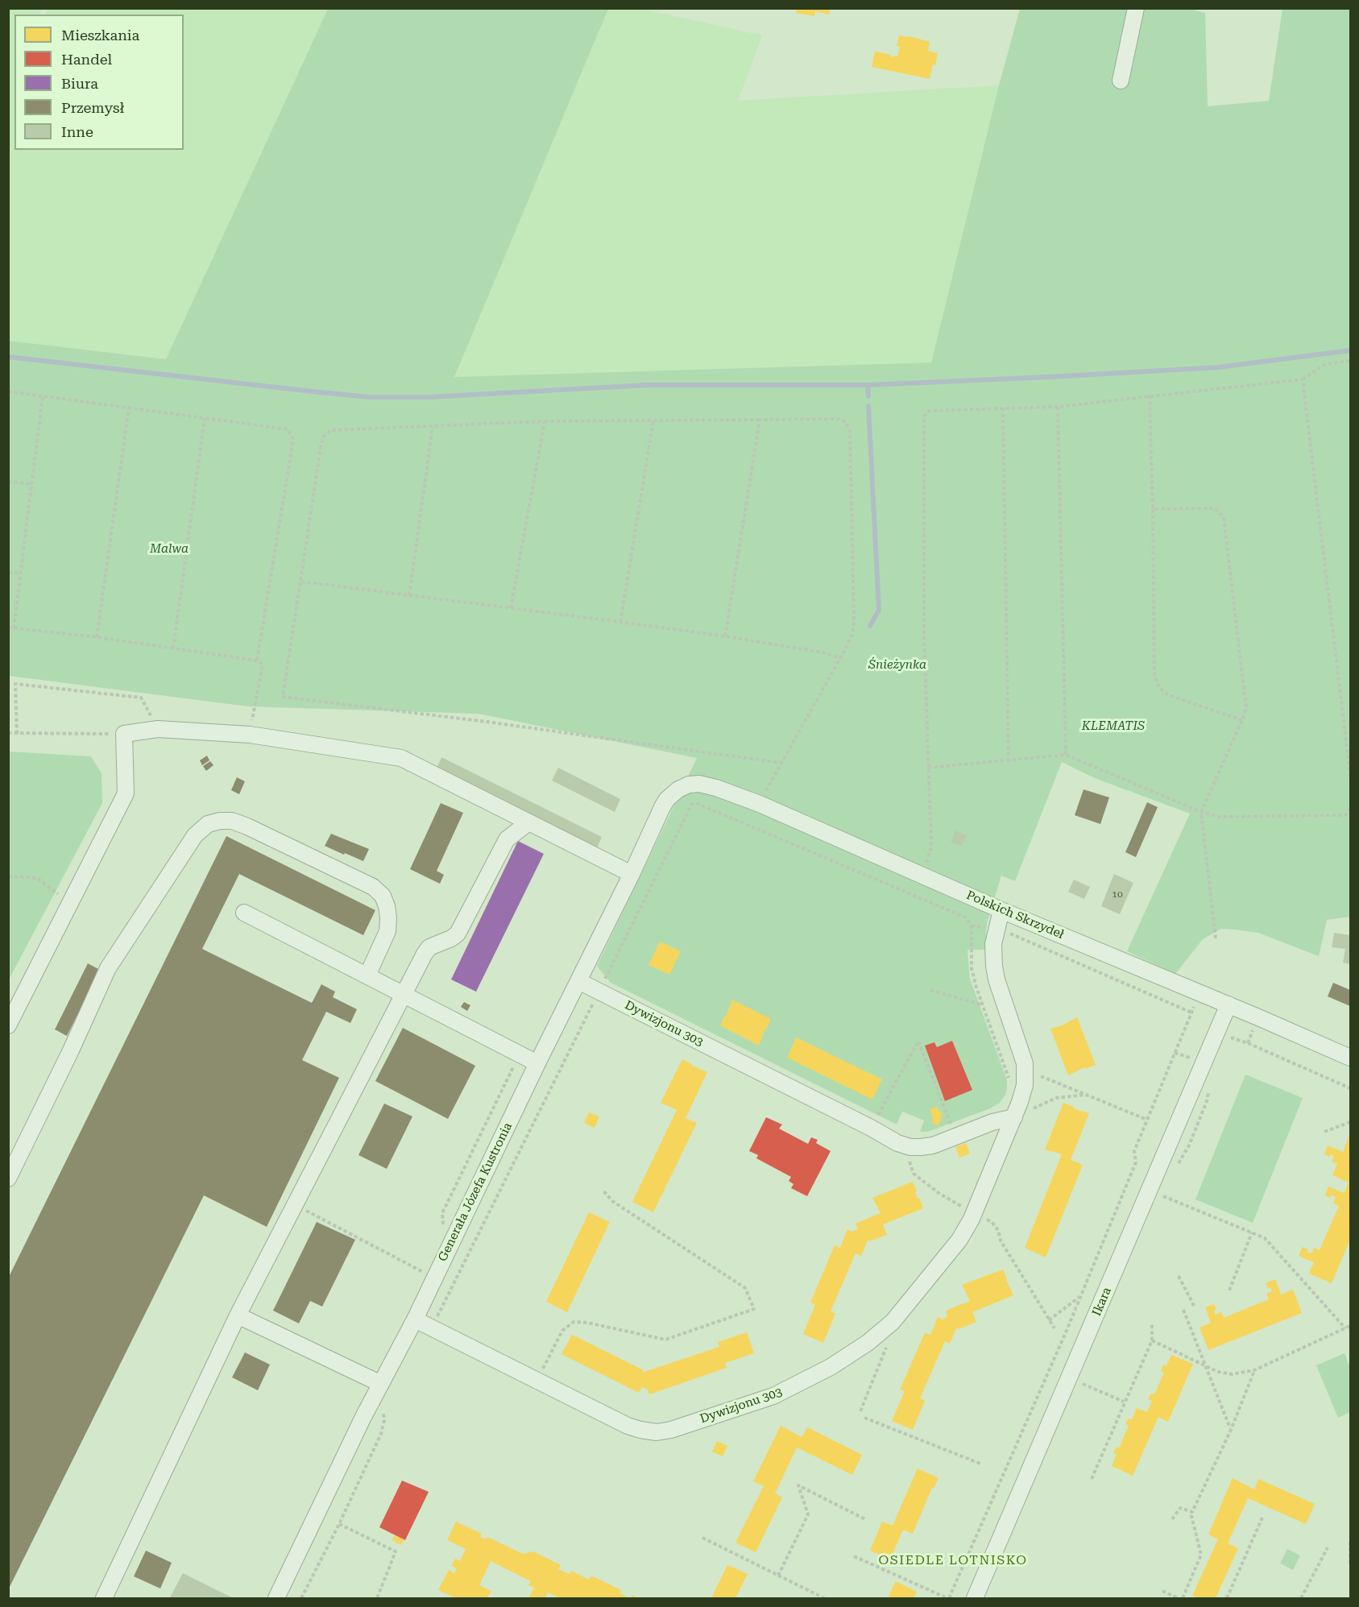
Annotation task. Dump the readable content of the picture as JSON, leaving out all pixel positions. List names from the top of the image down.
{
  "streets": {
    "street": [
      "Polskich Skrzydeł",
      "Dywizjonu 303",
      "Generała Józefa Kustronia",
      "Ikara"
    ]
  },
  "crossings": [
    ["Polskich Skrzydeł", "Dywizjonu 303"],
    ["Polskich Skrzydeł", "Generała Józefa Kustronia"],
    ["Polskich Skrzydeł", "Ikara"],
    ["Dywizjonu 303", "Generała Józefa Kustronia"]
  ],
  "districts": ["OSIEDLE LOTNISKO"],
  "parks": ["Malwa", "Śnieżynka", "KLEMATIS"],
  "house_numbers": ["10"],
  "legend": [
    "Mieszkania",
    "Handel",
    "Biura",
    "Przemysł",
    "Inne"
  ]
}
